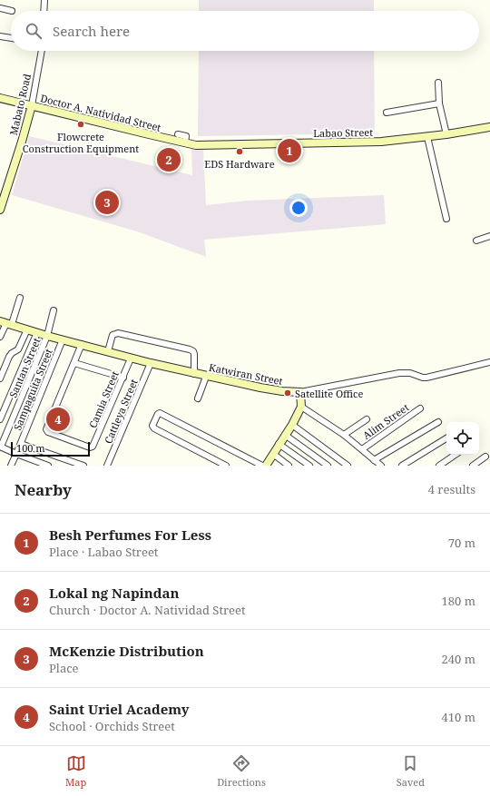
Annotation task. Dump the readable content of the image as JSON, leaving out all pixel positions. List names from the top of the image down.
{
  "streets": {
    "main road": [
      "Mabato Road",
      "Doctor A. Natividad Street",
      "Labao Street",
      "Katwiran Street"
    ],
    "street": [
      "Santan Street",
      "Sampaguita Street",
      "Camia Street",
      "Cattleya Street",
      "Alim Street"
    ]
  },
  "crossings": [
    ["Mabato Road", "Doctor A. Natividad Street"],
    ["Doctor A. Natividad Street", "Labao Street"],
    ["Santan Street", "Katwiran Street"],
    ["Katwiran Street", "Sampaguita Street"],
    ["Katwiran Street", "Camia Street"],
    ["Katwiran Street", "Cattleya Street"]
  ],
  "places": ["Flowcrete Construction Equipment", "EDS Hardware", "Satellite Office"],
  "scale_bar": "100 m",
  "page": {
    "search": "Search here",
    "pins": [
      "1",
      "2",
      "3",
      "4"
    ],
    "scale": "100 m",
    "heading": ["Nearby", "4 results"],
    "list": [
      {
        "mark": "1",
        "name": "Besh Perfumes For Less",
        "note": "Place · Labao Street",
        "value": "70 m"
      },
      {
        "mark": "2",
        "name": "Lokal ng Napindan",
        "note": "Church · Doctor A. Natividad Street",
        "value": "180 m"
      },
      {
        "mark": "3",
        "name": "McKenzie Distribution",
        "note": "Place",
        "value": "240 m"
      },
      {
        "mark": "4",
        "name": "Saint Uriel Academy",
        "note": "School · Orchids Street",
        "value": "410 m"
      }
    ],
    "nav": ["Map", "Directions", "Saved"]
  }
}
